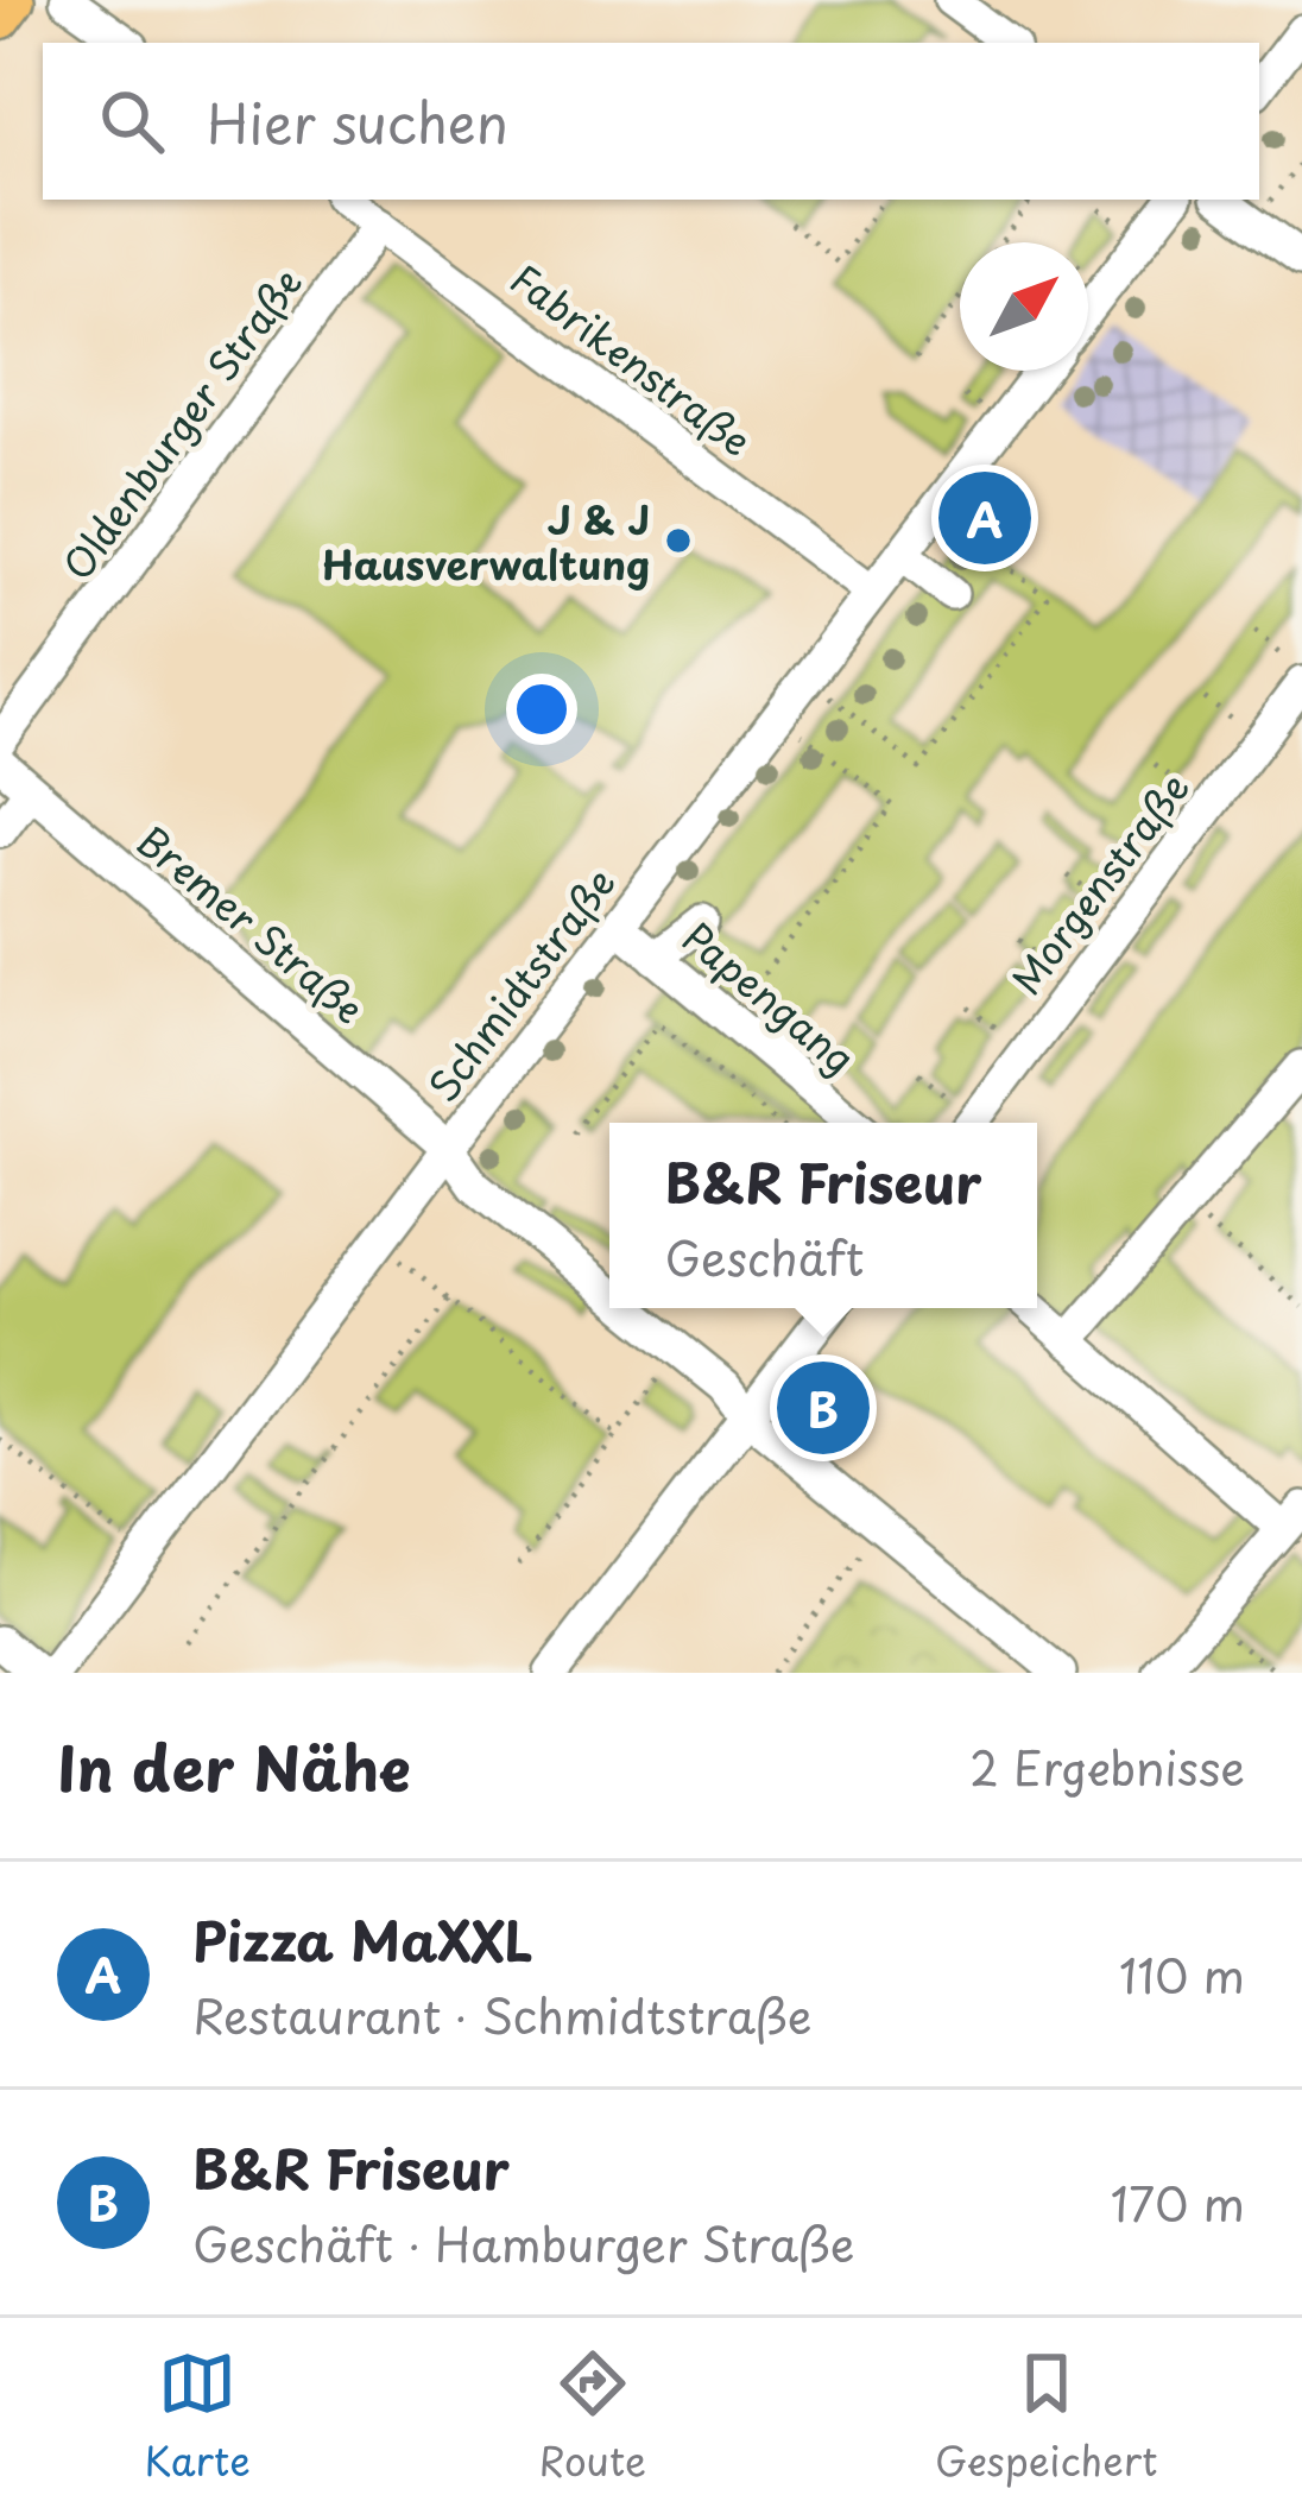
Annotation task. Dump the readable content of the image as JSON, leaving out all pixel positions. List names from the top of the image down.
{
  "streets": {
    "street": [
      "Fabrikenstraße",
      "Oldenburger Straße",
      "Morgenstraße",
      "Bremer Straße",
      "Schmidtstraße",
      "Papengang"
    ]
  },
  "crossings": [
    ["Fabrikenstraße", "Oldenburger Straße"],
    ["Fabrikenstraße", "Schmidtstraße"],
    ["Bremer Straße", "Schmidtstraße"],
    ["Schmidtstraße", "Papengang"]
  ],
  "places": ["J & J Hausverwaltung"],
  "north": "top right",
  "page": {
    "search": "Hier suchen",
    "pins": ["A", "B"],
    "popup": ["B&R Friseur", "Geschäft"],
    "heading": ["In der Nähe", "2 Ergebnisse"],
    "list": [
      {
        "mark": "A",
        "name": "Pizza MaXXL",
        "note": "Restaurant · Schmidtstraße",
        "value": "110 m"
      },
      {
        "mark": "B",
        "name": "B&R Friseur",
        "note": "Geschäft · Hamburger Straße",
        "value": "170 m"
      }
    ],
    "nav": ["Karte", "Route", "Gespeichert"]
  }
}
